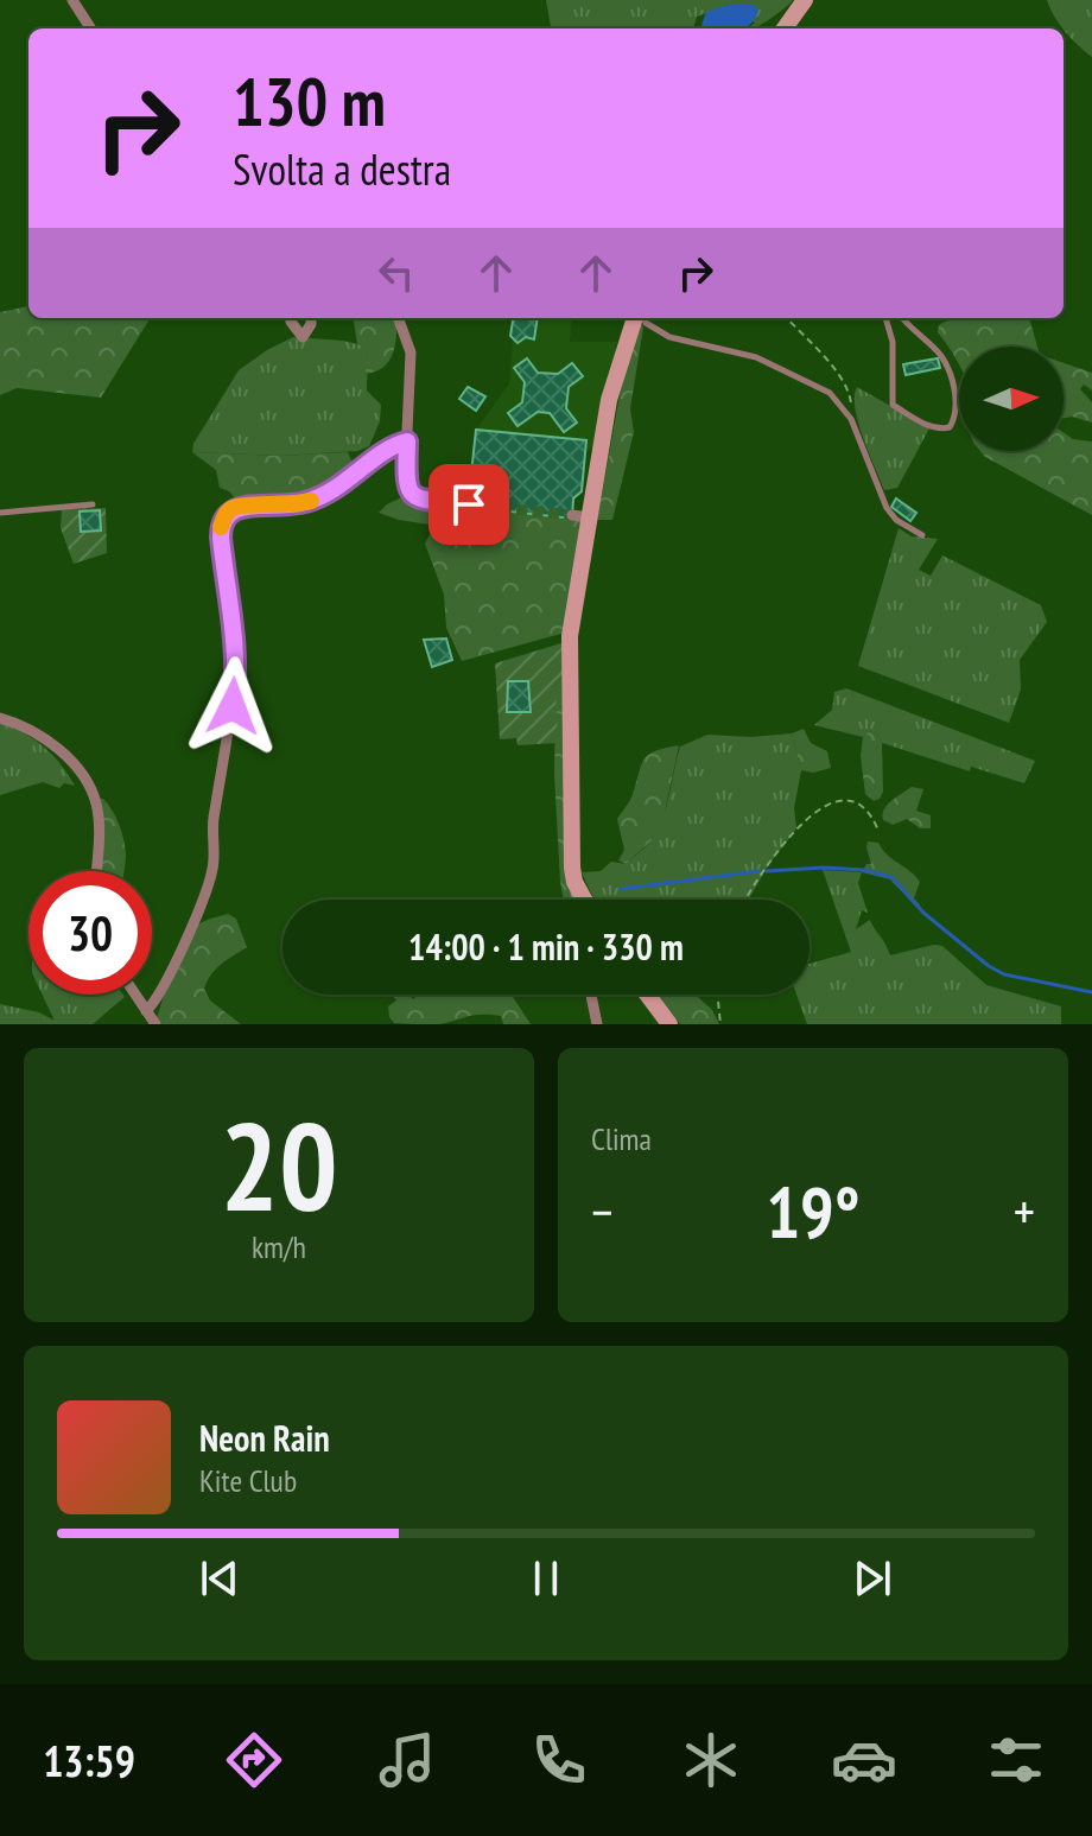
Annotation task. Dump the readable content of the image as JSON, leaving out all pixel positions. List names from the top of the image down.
{
  "north": "right",
  "page": {
    "turn": ["130 m", "Svolta a destra"],
    "limit": "30",
    "trip": "14:00 · 1 min · 330 m",
    "tile": [
      ["20", "km/h"],
      "Clima"
    ],
    "heat": ["−", "19°", "+"],
    "song": ["Neon Rain", "Kite Club"],
    "tabs": "13:59"
  }
}
